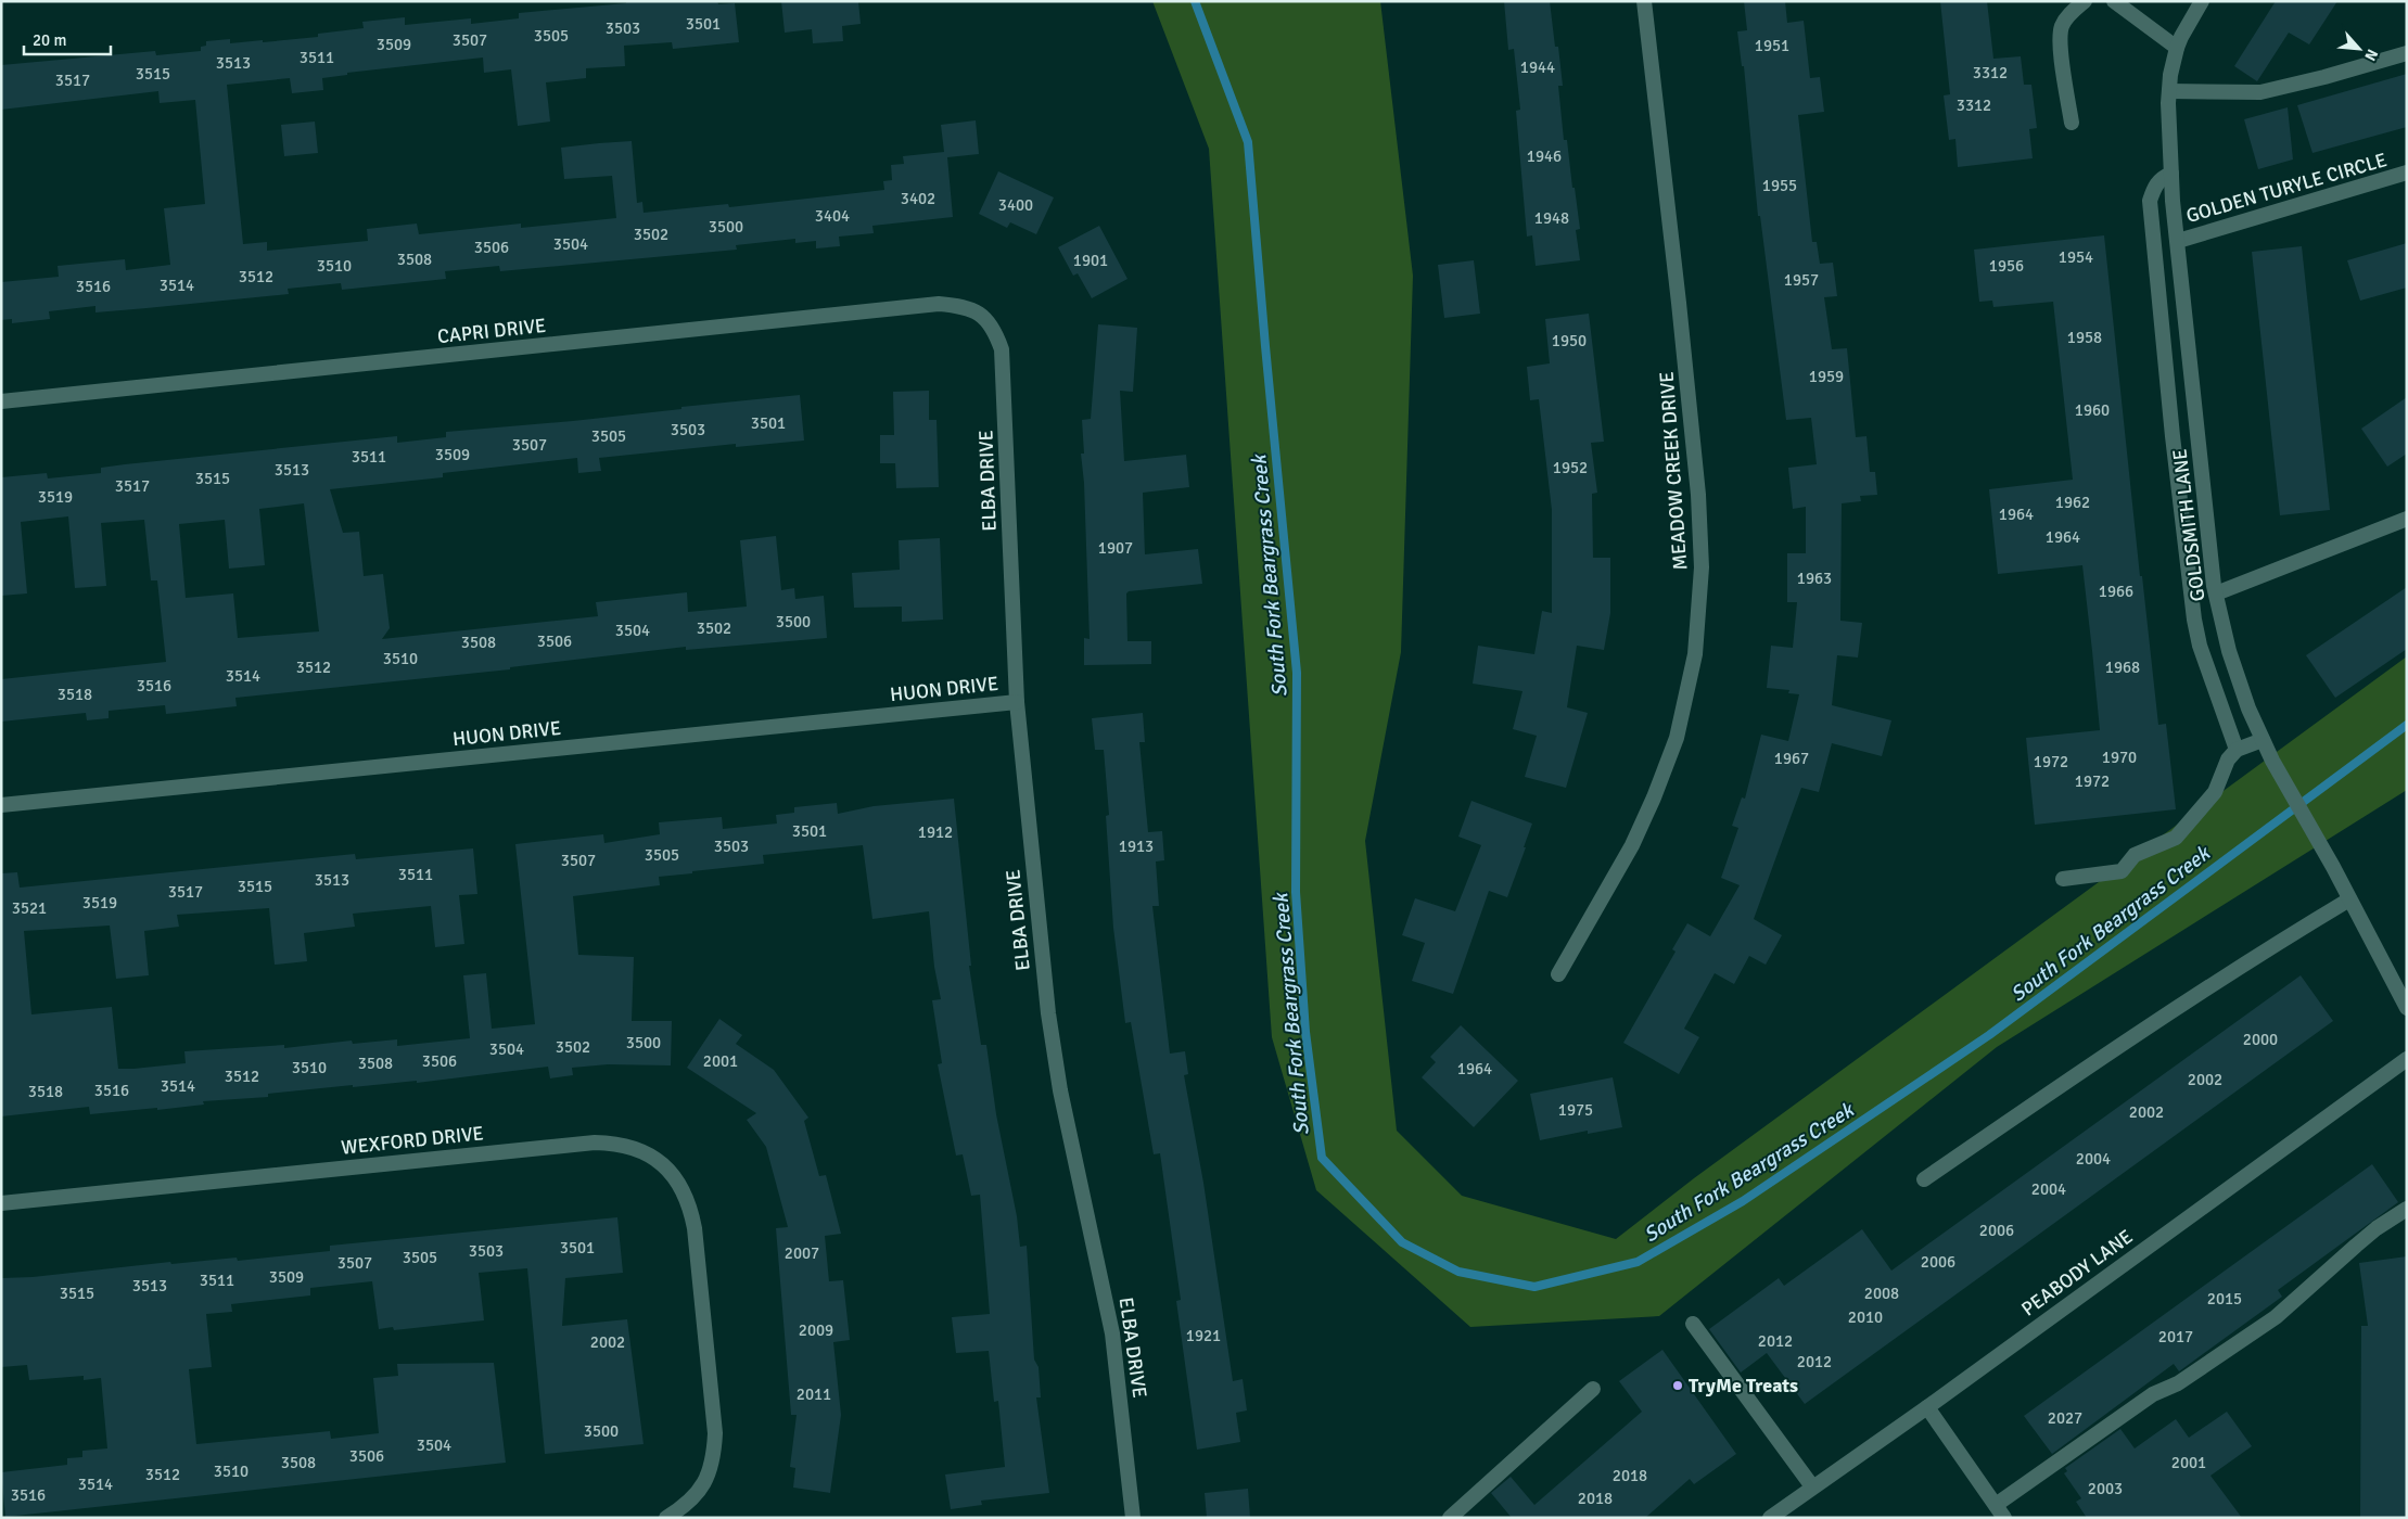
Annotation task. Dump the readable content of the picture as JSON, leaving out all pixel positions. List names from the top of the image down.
{
  "streets": {
    "street": [
      "GOLDEN TURYLE CIRCLE",
      "CAPRI DRIVE",
      "MEADOW CREEK DRIVE",
      "ELBA DRIVE",
      "GOLDSMITH LANE",
      "HUON DRIVE",
      "WEXFORD DRIVE",
      "PEABODY LANE"
    ]
  },
  "crossings": [
    ["GOLDEN TURYLE CIRCLE", "GOLDSMITH LANE"],
    ["CAPRI DRIVE", "ELBA DRIVE"],
    ["ELBA DRIVE", "HUON DRIVE"]
  ],
  "water": ["South Fork Beargrass Creek"],
  "places": ["TryMe Treats"],
  "house_numbers": [
    "3501",
    "3503",
    "3505",
    "3507",
    "3509",
    "1951",
    "3511",
    "3513",
    "1944",
    "3312",
    "3515",
    "3517",
    "3312",
    "1946",
    "1955",
    "3402",
    "3400",
    "3404",
    "1948",
    "3500",
    "3502",
    "3504",
    "3506",
    "1954",
    "3508",
    "1901",
    "3510",
    "1956",
    "3512",
    "1957",
    "3514",
    "3516",
    "1958",
    "1950",
    "1959",
    "1960",
    "3501",
    "3503",
    "3505",
    "3507",
    "3509",
    "3511",
    "1952",
    "3513",
    "3515",
    "3517",
    "3519",
    "1962",
    "1964",
    "1964",
    "1907",
    "1963",
    "1966",
    "3500",
    "3502",
    "3504",
    "3506",
    "3508",
    "3510",
    "3512",
    "1968",
    "3514",
    "3516",
    "3518",
    "1970",
    "1967",
    "1972",
    "1972",
    "3501",
    "1912",
    "3503",
    "1913",
    "3505",
    "3507",
    "3511",
    "3513",
    "3515",
    "3517",
    "3519",
    "3521",
    "2000",
    "3500",
    "3502",
    "3504",
    "3506",
    "2001",
    "3508",
    "3510",
    "1964",
    "3512",
    "2002",
    "3514",
    "3516",
    "3518",
    "1975",
    "2002",
    "2004",
    "2004",
    "2006",
    "3501",
    "3503",
    "2007",
    "3505",
    "2006",
    "3507",
    "3509",
    "3511",
    "3513",
    "3515",
    "2008",
    "2015",
    "2010",
    "2009",
    "1921",
    "2017",
    "2012",
    "2002",
    "2012",
    "2011",
    "2027",
    "3500",
    "3504",
    "3506",
    "3508",
    "2001",
    "3510",
    "3512",
    "2018",
    "3514",
    "2003",
    "3516",
    "2018"
  ],
  "scale_bar": "20 m",
  "north": "bottom right"
}
